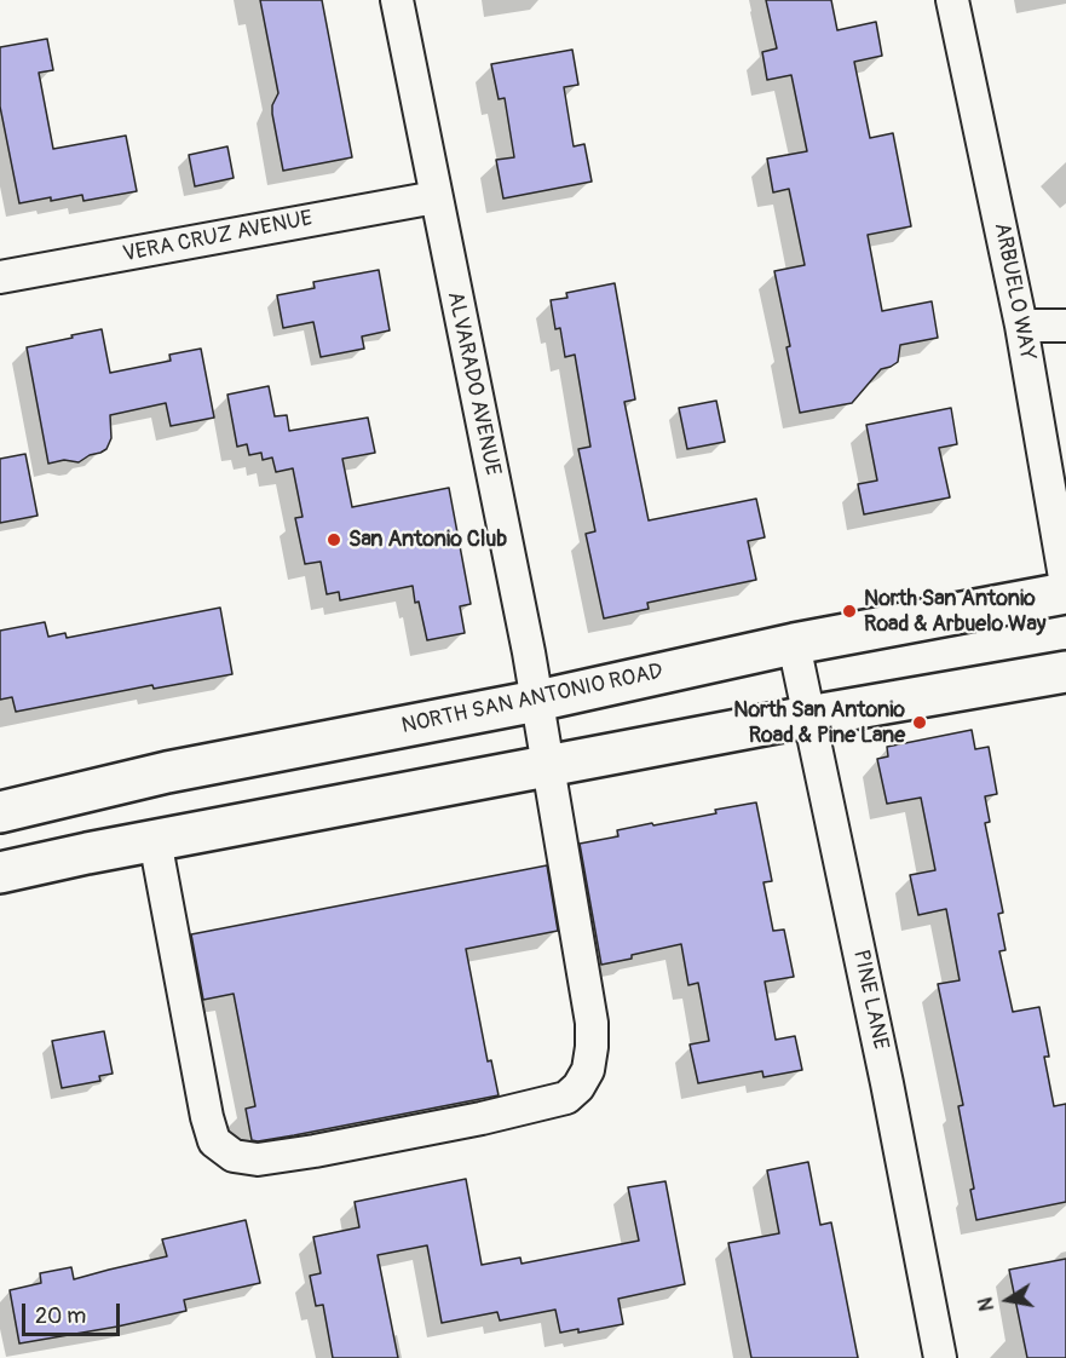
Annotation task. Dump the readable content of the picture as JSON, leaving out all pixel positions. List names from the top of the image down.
{
  "streets": {
    "main road": ["NORTH SAN ANTONIO ROAD"],
    "street": [
      "VERA CRUZ AVENUE",
      "ARBUELO WAY",
      "ALVARADO AVENUE",
      "PINE LANE"
    ]
  },
  "crossings": [
    ["VERA CRUZ AVENUE", "ALVARADO AVENUE"],
    ["ALVARADO AVENUE", "NORTH SAN ANTONIO ROAD"],
    ["NORTH SAN ANTONIO ROAD", "PINE LANE"]
  ],
  "places": ["San Antonio Club", "North San Antonio Road & Arbuelo Way", "North San Antonio Road & Pine Lane"],
  "scale_bar": "20 m",
  "north": "left"
}
